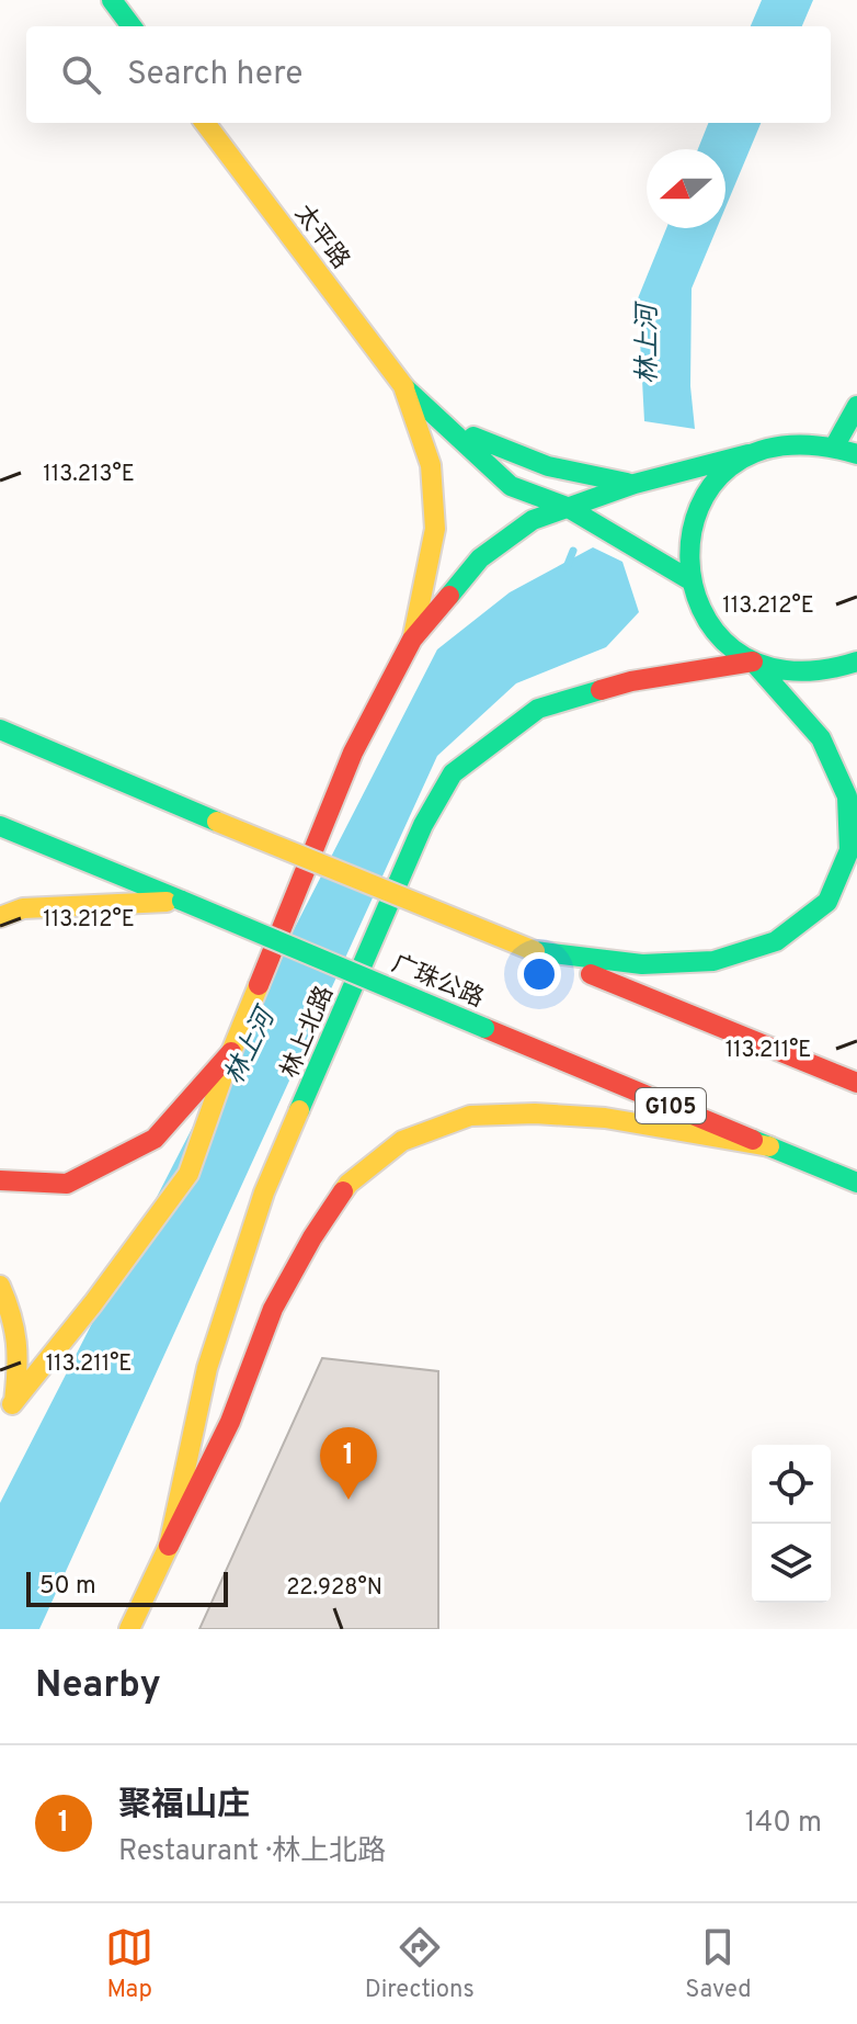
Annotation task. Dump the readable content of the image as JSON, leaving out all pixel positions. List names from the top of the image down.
{
  "streets": {
    "main road": [
      "太平路",
      "广珠公路",
      "林上北路",
      "G105"
    ]
  },
  "water": ["林上河"],
  "scale_bar": "50 m",
  "north": "left",
  "page": {
    "search": "Search here",
    "pins": "1",
    "scale": "50 m",
    "heading": "Nearby",
    "list": [
      {
        "mark": "1",
        "name": "聚福山庄",
        "note": "Restaurant · 林上北路",
        "value": "140 m"
      }
    ],
    "nav": ["Map", "Directions", "Saved"]
  },
  "coordinates": [
    "113.213°E",
    "113.212°E",
    "113.211°E",
    "22.928°N"
  ]
}
